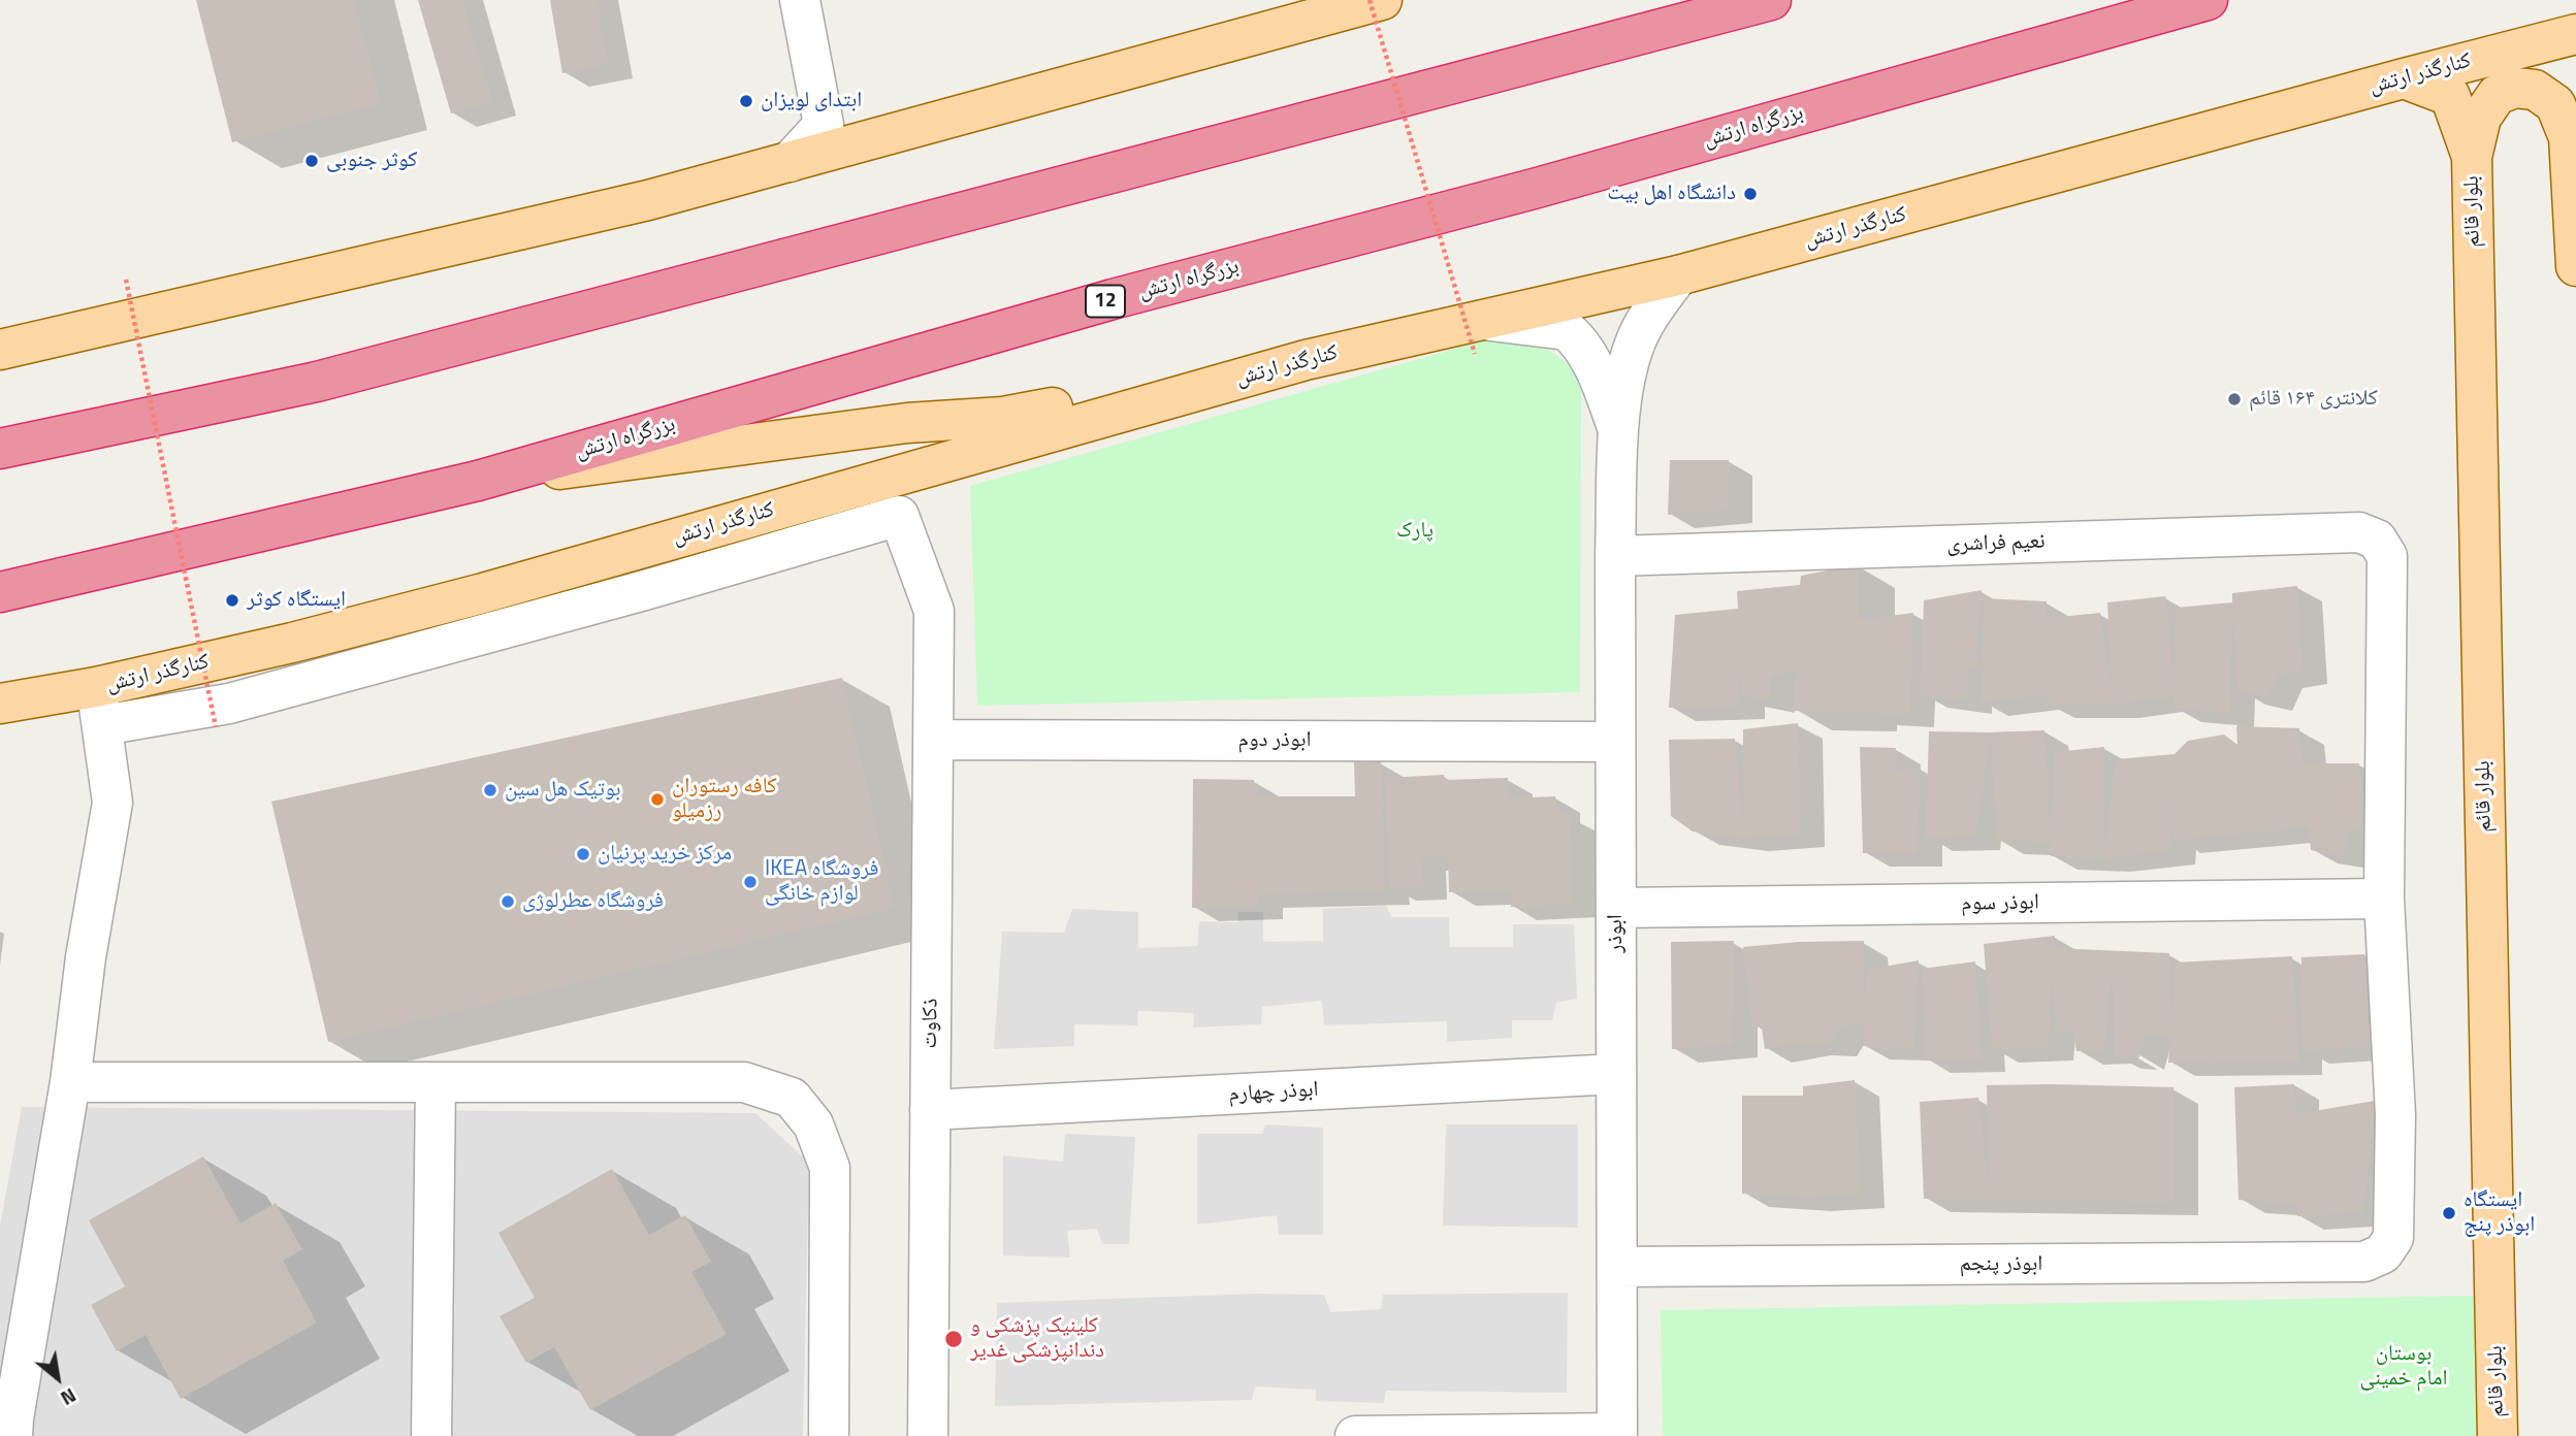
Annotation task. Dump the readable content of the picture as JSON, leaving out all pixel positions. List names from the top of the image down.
{
  "streets": {
    "highway": ["بزرگراه ارتش", "12"],
    "main road": ["کنارگذر ارتش", "بلوار قائم"],
    "street": [
      "نعیم فراشری",
      "ابوذر دوم",
      "ابوذر سوم",
      "ابوذر",
      "ذکاوت",
      "ابوذر چهارم",
      "ابوذر پنجم"
    ]
  },
  "crossings": [
    ["کنارگذر ارتش", "ابوذر"],
    ["کنارگذر ارتش", "ذکاوت"],
    ["نعیم فراشری", "ابوذر سوم"],
    ["نعیم فراشری", "ابوذر"],
    ["نعیم فراشری", "ابوذر پنجم"],
    ["ابوذر دوم", "ابوذر"],
    ["ابوذر دوم", "ذکاوت"],
    ["ابوذر سوم", "ابوذر"],
    ["ابوذر سوم", "ابوذر پنجم"],
    ["ابوذر", "ابوذر چهارم"],
    ["ابوذر", "ابوذر پنجم"],
    ["ذکاوت", "ابوذر چهارم"]
  ],
  "parks": ["پارک", "بوستان امام خمینی"],
  "places": [
    "ابتدای لویزان",
    "کوثر جنوبی",
    "دانشگاه اهل بیت",
    "کلانتری ۱۶۴ قائم",
    "ایستگاه کوثر",
    "بوتیک هل سین",
    "کافه رستوران رزمیلو",
    "مرکز خرید پرنیان",
    "IKEA فروشگاه لوازم خانگی",
    "فروشگاه عطرلوژی",
    "ایستگاه ابوذر پنج",
    "کلینیک پزشکی و دندانپزشکی غدیر"
  ],
  "north": "bottom right"
}
